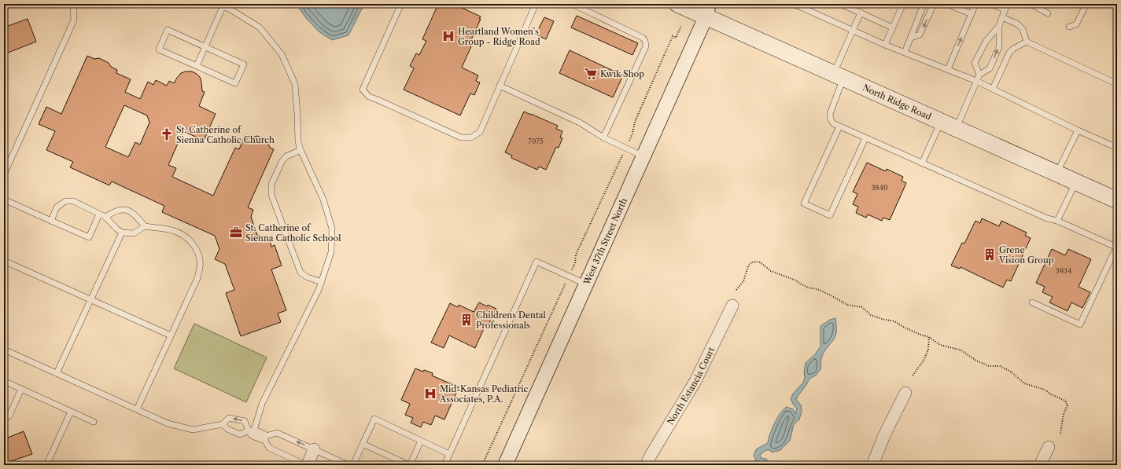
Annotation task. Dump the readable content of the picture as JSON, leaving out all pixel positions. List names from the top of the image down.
{
  "streets": {
    "main road": ["North Ridge Road"],
    "street": ["West 37th Street North", "North Estancia Court"]
  },
  "crossings": [
    ["North Ridge Road", "West 37th Street North"]
  ],
  "places": {
    "hospital": ["Heartland Women's Group - Ridge Road", "Mid-Kansas Pediatric Associates, P.A."],
    "supermarket": ["Kwik Shop"],
    "church": ["St. Catherine of Sienna Catholic Church"],
    "office": ["St. Catherine of Sienna Catholic School"],
    "building": ["Grene Vision Group", "Childrens Dental Professionals"]
  },
  "house_numbers": ["7075", "3840", "3934"]
}
